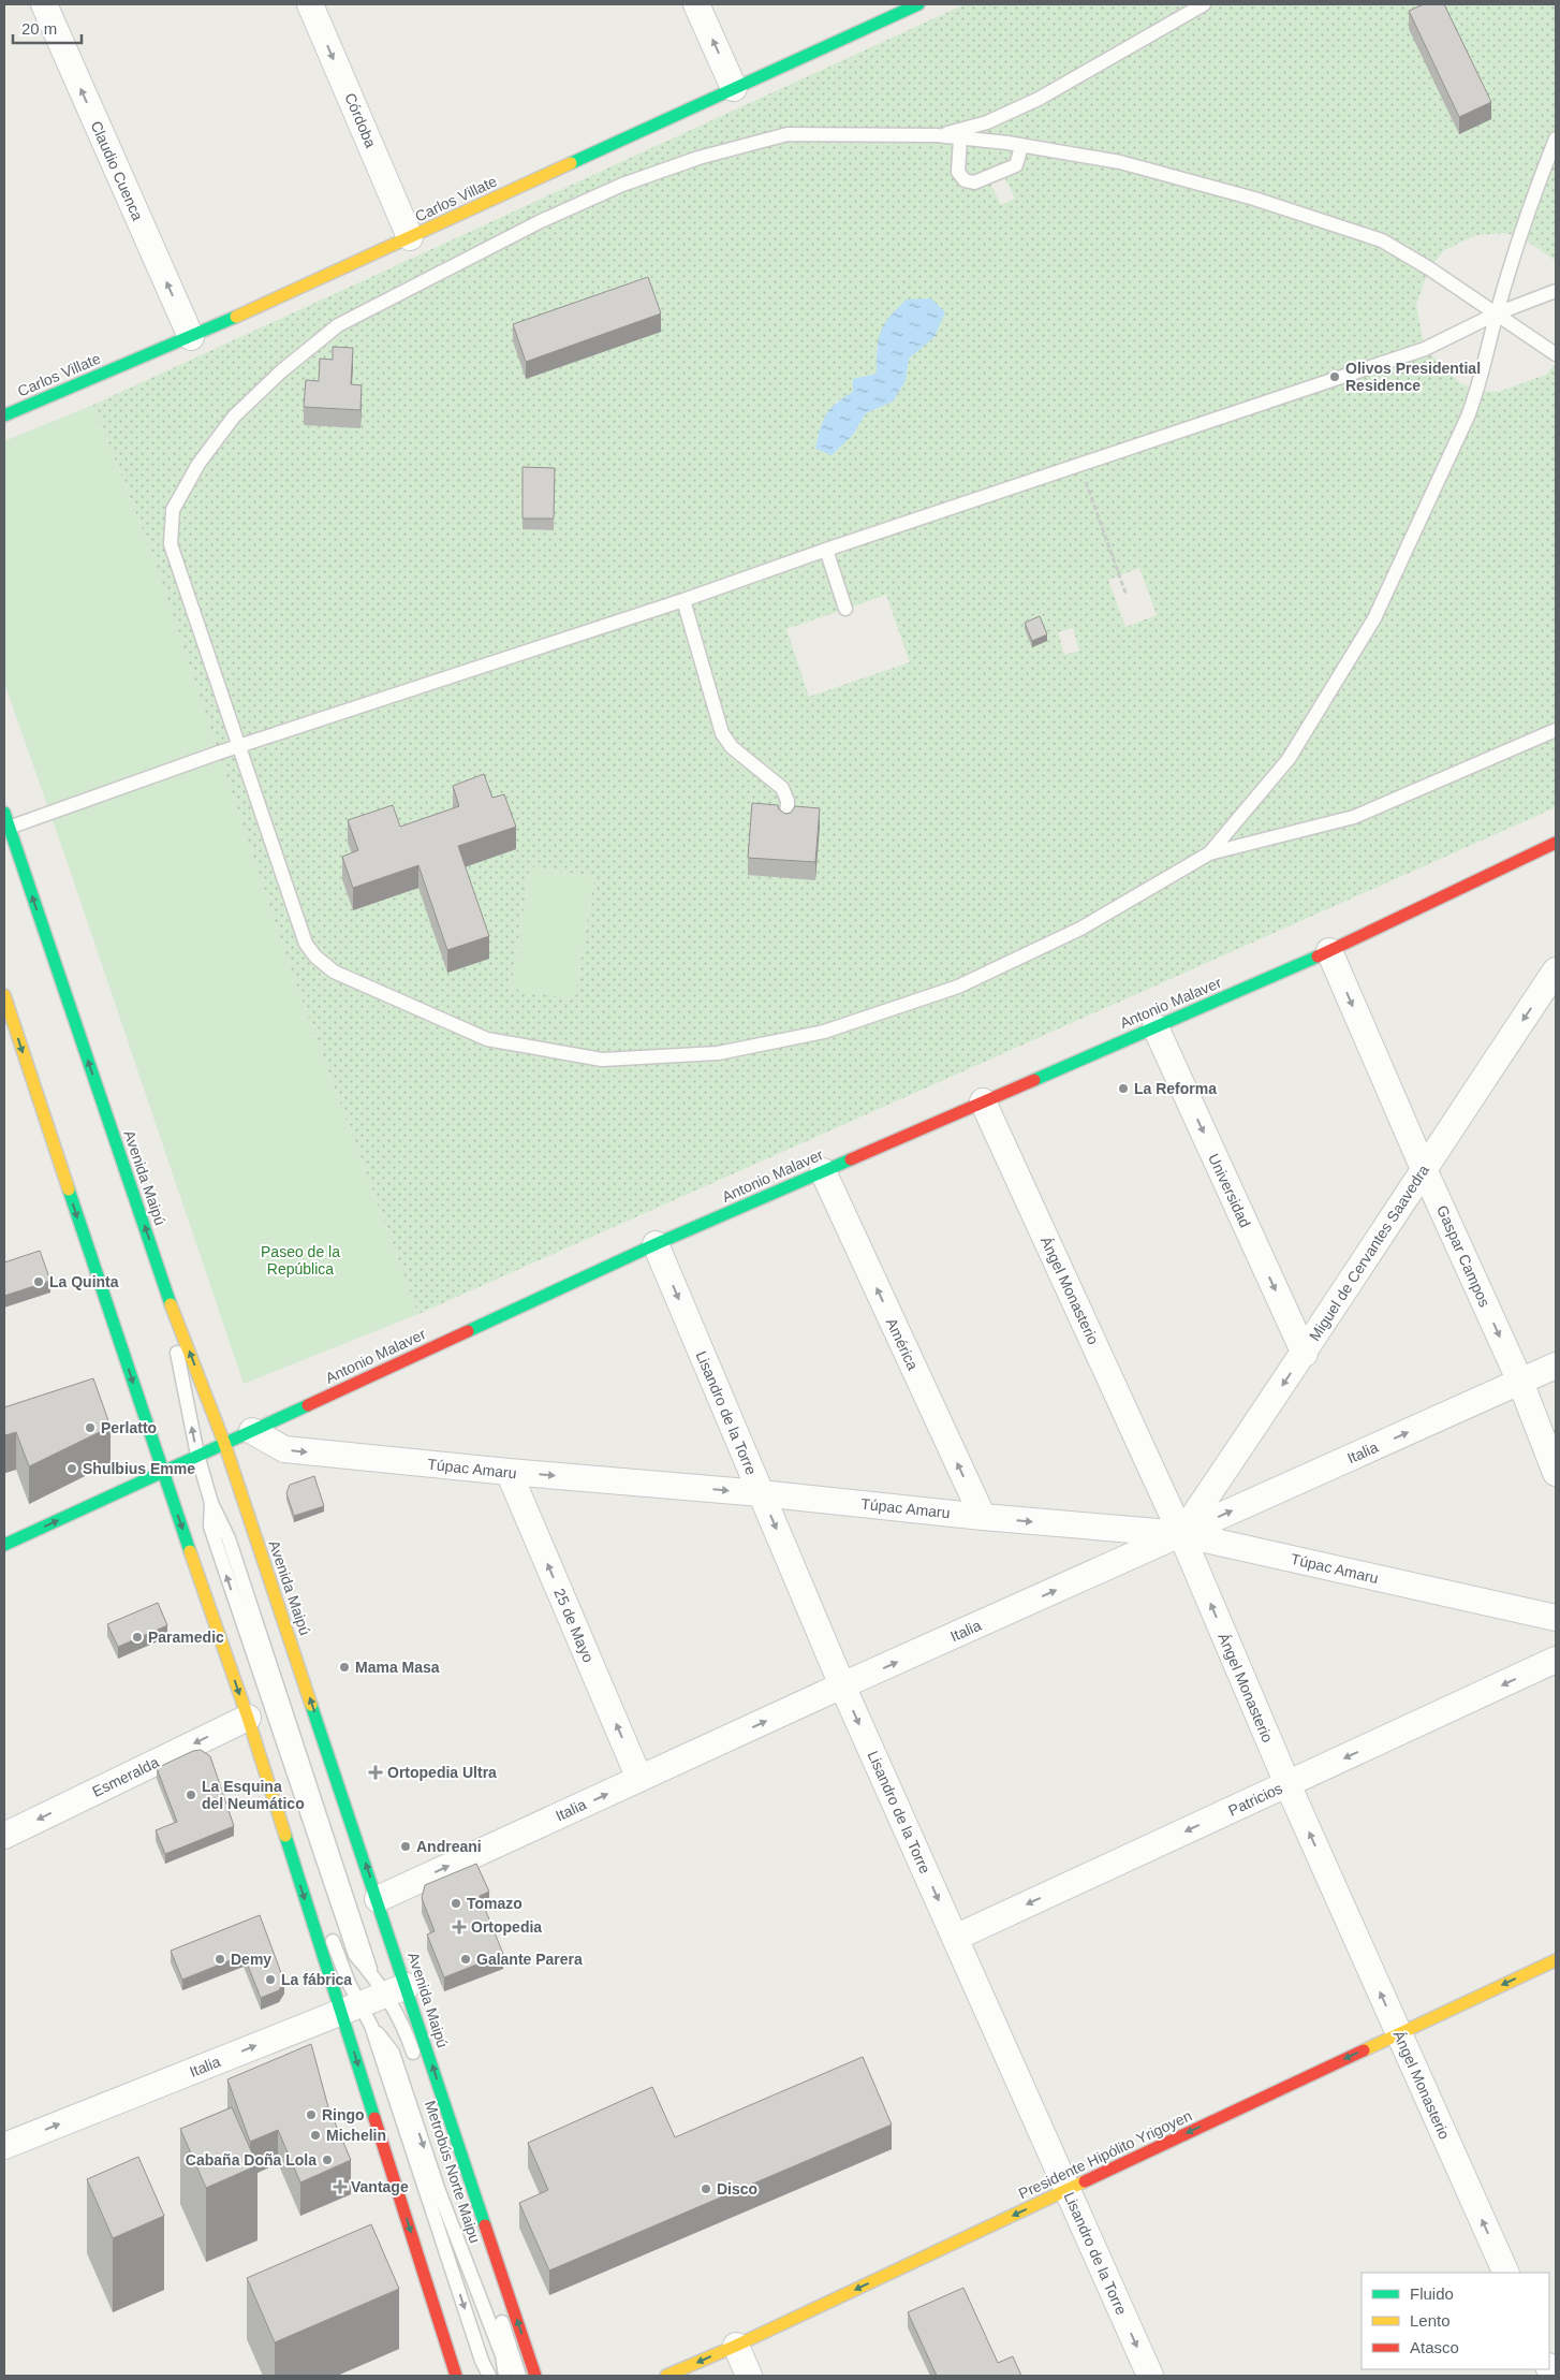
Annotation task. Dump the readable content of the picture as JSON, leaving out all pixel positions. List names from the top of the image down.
{
  "streets": {
    "street": [
      "Córdoba",
      "Claudio Cuenca",
      "Carlos Villate",
      "Antonio Malaver",
      "Avenida Maipú",
      "Universidad",
      "Miguel de Cervantes Saavedra",
      "Gaspar Campos",
      "Ángel Monasterio",
      "América",
      "Lisandro de la Torre",
      "Italia",
      "Túpac Amaru",
      "25 de Mayo",
      "Esmeralda",
      "Patricios",
      "Presidente Hipólito Yrigoyen"
    ],
    "lane": ["Metrobús Norte Maipu"]
  },
  "crossings": [
    ["Córdoba", "Carlos Villate"],
    ["Claudio Cuenca", "Carlos Villate"],
    ["Antonio Malaver", "Avenida Maipú"],
    ["Antonio Malaver", "Universidad"],
    ["Antonio Malaver", "Gaspar Campos"],
    ["Antonio Malaver", "Ángel Monasterio"],
    ["Antonio Malaver", "América"],
    ["Antonio Malaver", "Lisandro de la Torre"],
    ["Antonio Malaver", "Túpac Amaru"],
    ["Antonio Malaver", "Metrobús Norte Maipu"],
    ["Avenida Maipú", "Italia"],
    ["Avenida Maipú", "Metrobús Norte Maipu"],
    ["Universidad", "Miguel de Cervantes Saavedra"],
    ["Miguel de Cervantes Saavedra", "Gaspar Campos"],
    ["Miguel de Cervantes Saavedra", "Ángel Monasterio"],
    ["Miguel de Cervantes Saavedra", "Italia"],
    ["Miguel de Cervantes Saavedra", "Túpac Amaru"],
    ["Gaspar Campos", "Italia"],
    ["Ángel Monasterio", "Italia"],
    ["Ángel Monasterio", "Túpac Amaru"],
    ["Ángel Monasterio", "Patricios"],
    ["Ángel Monasterio", "Presidente Hipólito Yrigoyen"],
    ["América", "Túpac Amaru"],
    ["Lisandro de la Torre", "Italia"],
    ["Lisandro de la Torre", "Túpac Amaru"],
    ["Lisandro de la Torre", "Patricios"],
    ["Lisandro de la Torre", "Presidente Hipólito Yrigoyen"],
    ["Italia", "Túpac Amaru"],
    ["Italia", "25 de Mayo"],
    ["Italia", "Metrobús Norte Maipu"],
    ["Túpac Amaru", "25 de Mayo"],
    ["Esmeralda", "Metrobús Norte Maipu"]
  ],
  "one_way": [
    "Córdoba",
    "Claudio Cuenca",
    "Universidad",
    "Miguel de Cervantes Saavedra",
    "Gaspar Campos",
    "Ángel Monasterio",
    "América",
    "Lisandro de la Torre",
    "Italia",
    "Túpac Amaru",
    "25 de Mayo",
    "Esmeralda",
    "Patricios",
    "Presidente Hipólito Yrigoyen"
  ],
  "parks": ["Paseo de la República"],
  "places": {
    "other": [
      "Olivos Presidential Residence",
      "La Reforma",
      "La Quinta",
      "Perlatto",
      "Shulbius Emme",
      "Paramedic",
      "Mama Masa",
      "La Esquina del Neumático",
      "Andreani",
      "Tomazo",
      "Demy",
      "Galante Parera",
      "La fábrica",
      "Ringo",
      "Michelin",
      "Cabaña Doña Lola",
      "Disco"
    ],
    "health": ["Ortopedia Ultra", "Ortopedia", "Vantage"]
  },
  "legend": ["Fluido", "Lento", "Atasco"],
  "scale_bar": "20 m"
}
